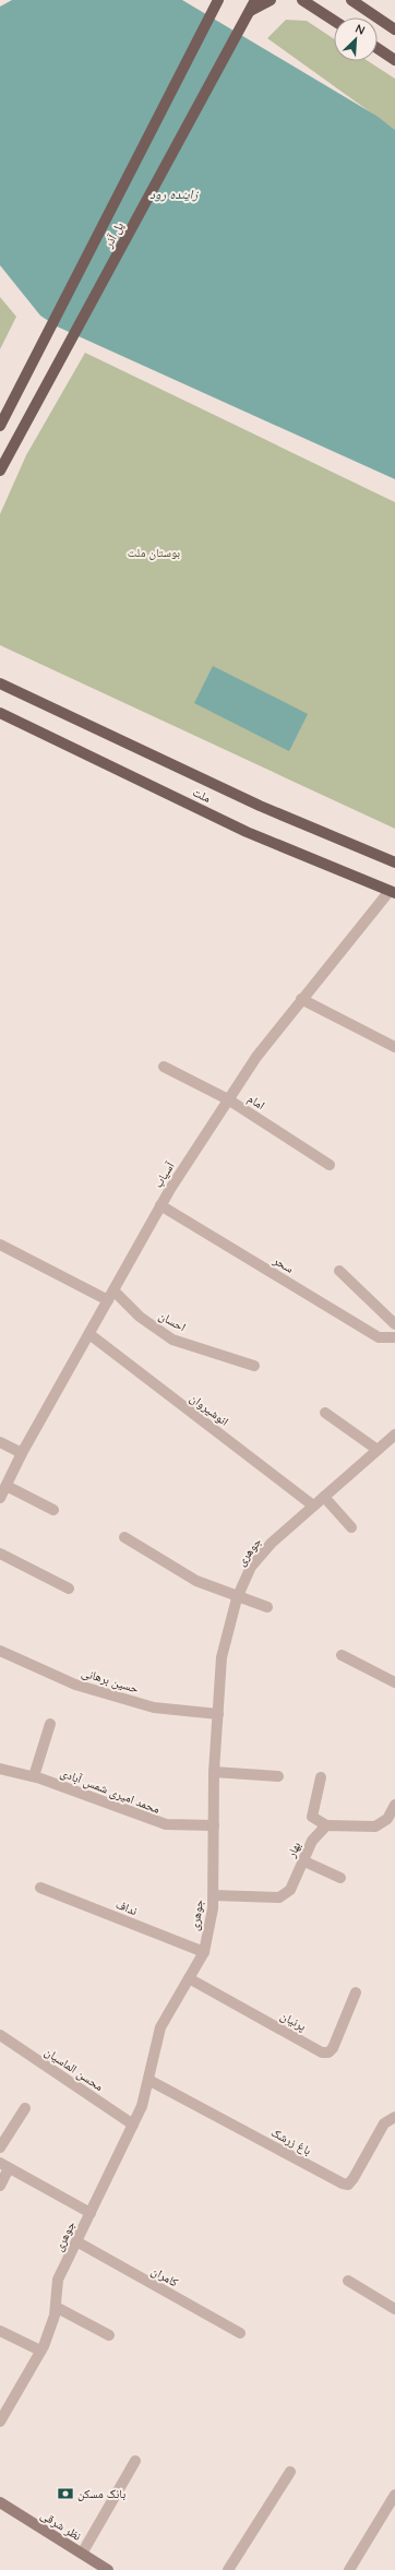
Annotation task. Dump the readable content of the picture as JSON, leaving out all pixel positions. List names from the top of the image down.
{
  "streets": {
    "main road": ["پل آذر", "ملت", "نظر شرقی"],
    "street": [
      "امام",
      "آسیاب",
      "سحر",
      "احسان",
      "انوشیروان",
      "جوهری",
      "حسین برهانی",
      "محمد امیری شمس آبادی",
      "بهار",
      "نداف",
      "پرنیان",
      "محسن الماسیان",
      "باغ زرشک",
      "کامران"
    ]
  },
  "crossings": [
    ["ملت", "آسیاب"],
    ["امام", "آسیاب"],
    ["آسیاب", "سحر"],
    ["آسیاب", "احسان"],
    ["آسیاب", "انوشیروان"],
    ["انوشیروان", "جوهری"],
    ["جوهری", "حسین برهانی"],
    ["جوهری", "محمد امیری شمس آبادی"],
    ["جوهری", "بهار"],
    ["جوهری", "نداف"],
    ["جوهری", "پرنیان"],
    ["جوهری", "محسن الماسیان"],
    ["جوهری", "باغ زرشک"],
    ["جوهری", "کامران"]
  ],
  "water": ["زاینده رود"],
  "parks": ["بوستان ملت"],
  "places": {
    "bank": ["بانک مسکن"]
  },
  "north": "top right"
}
